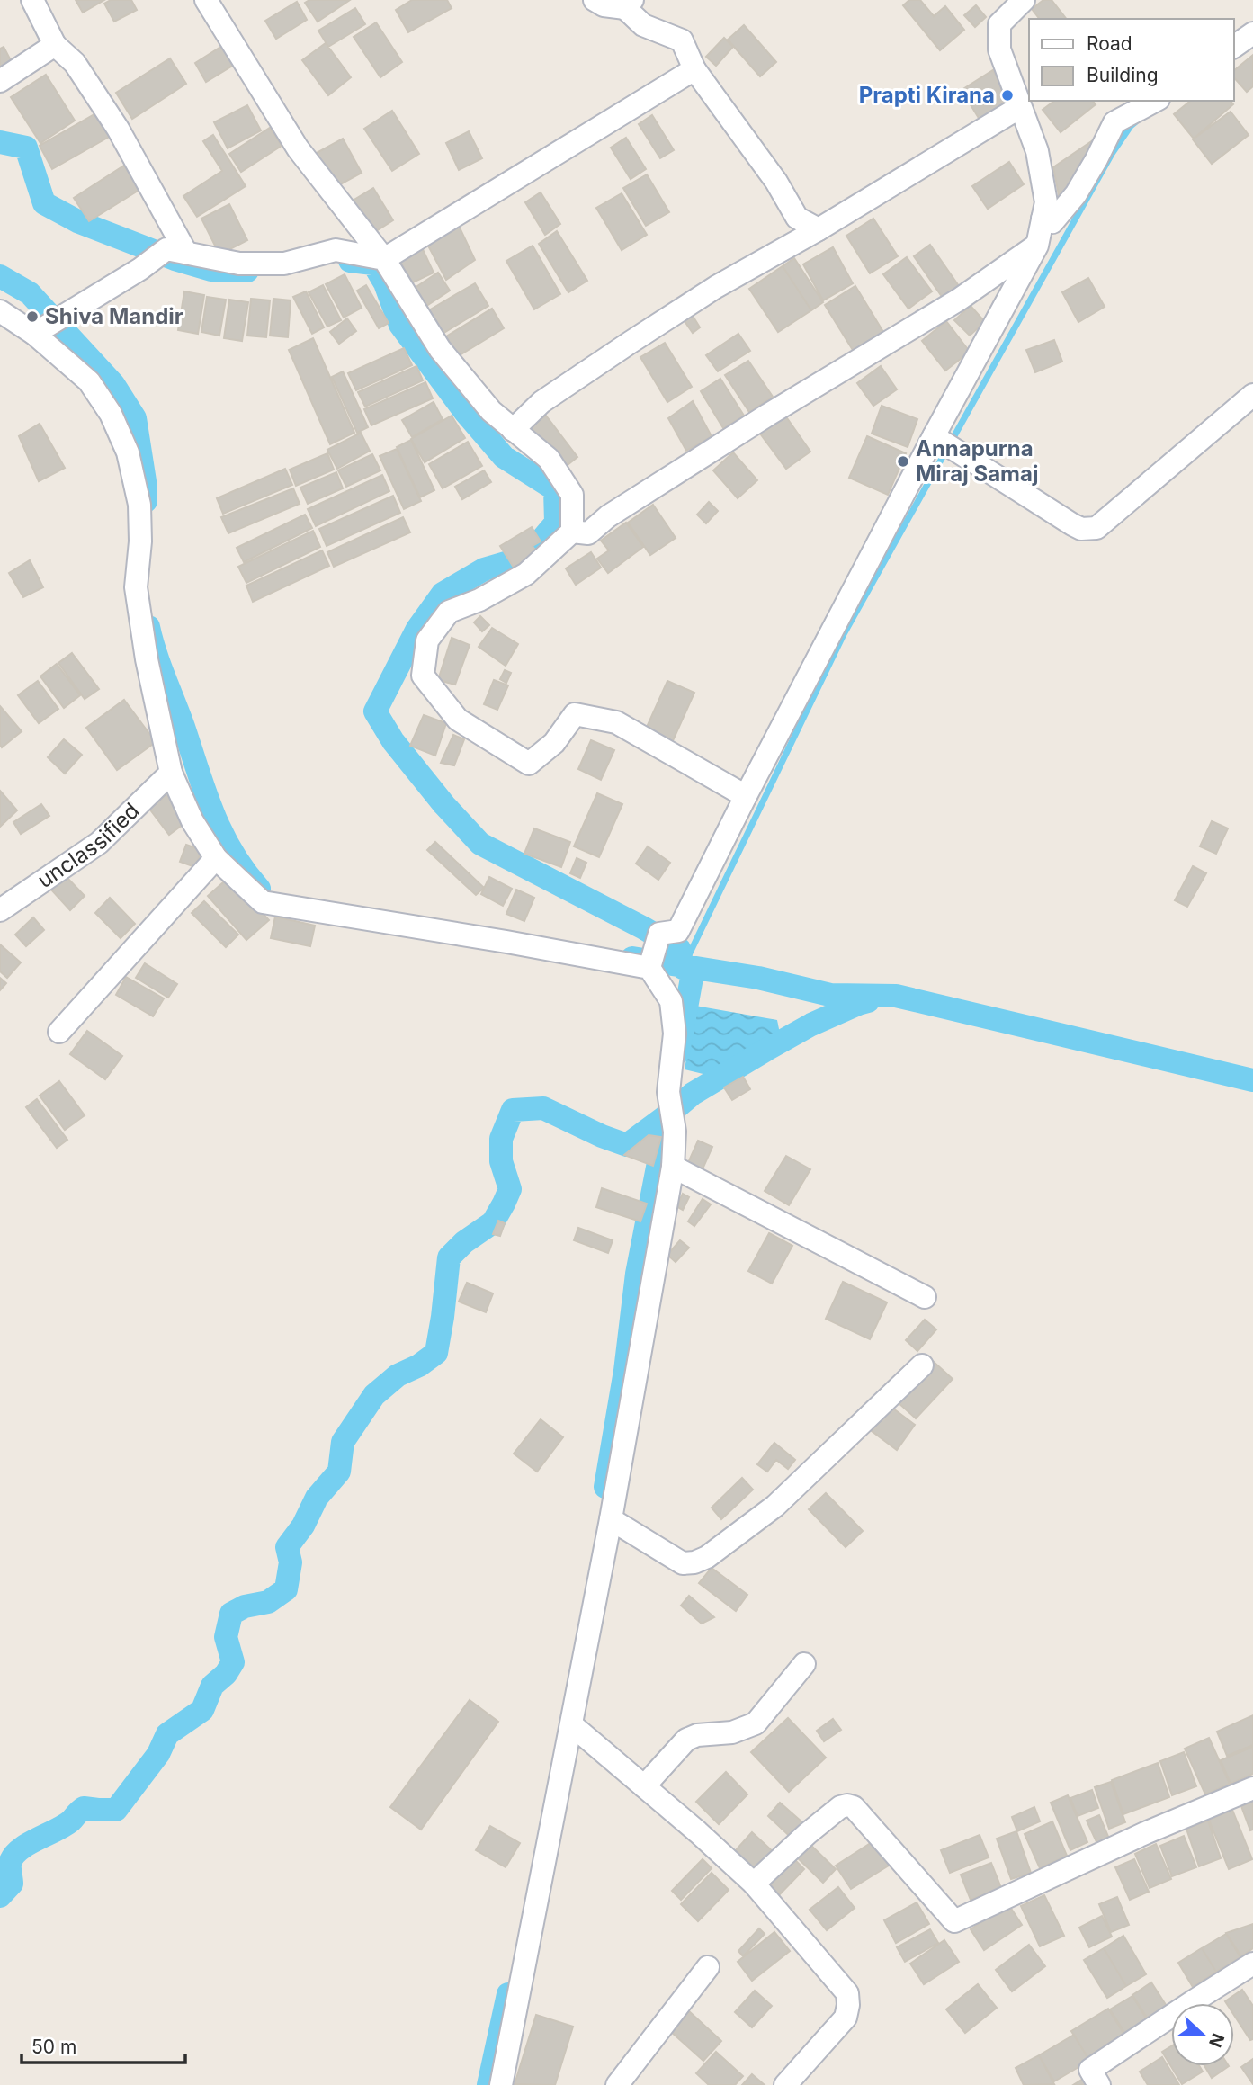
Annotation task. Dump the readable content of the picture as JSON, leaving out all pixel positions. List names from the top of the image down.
{
  "streets": {
    "street": ["unclassified"]
  },
  "places": ["Prapti Kirana", "Shiva Mandir", "Annapurna Miraj Samaj"],
  "legend": ["Road", "Building"],
  "scale_bar": "50 m",
  "north": "right"
}
